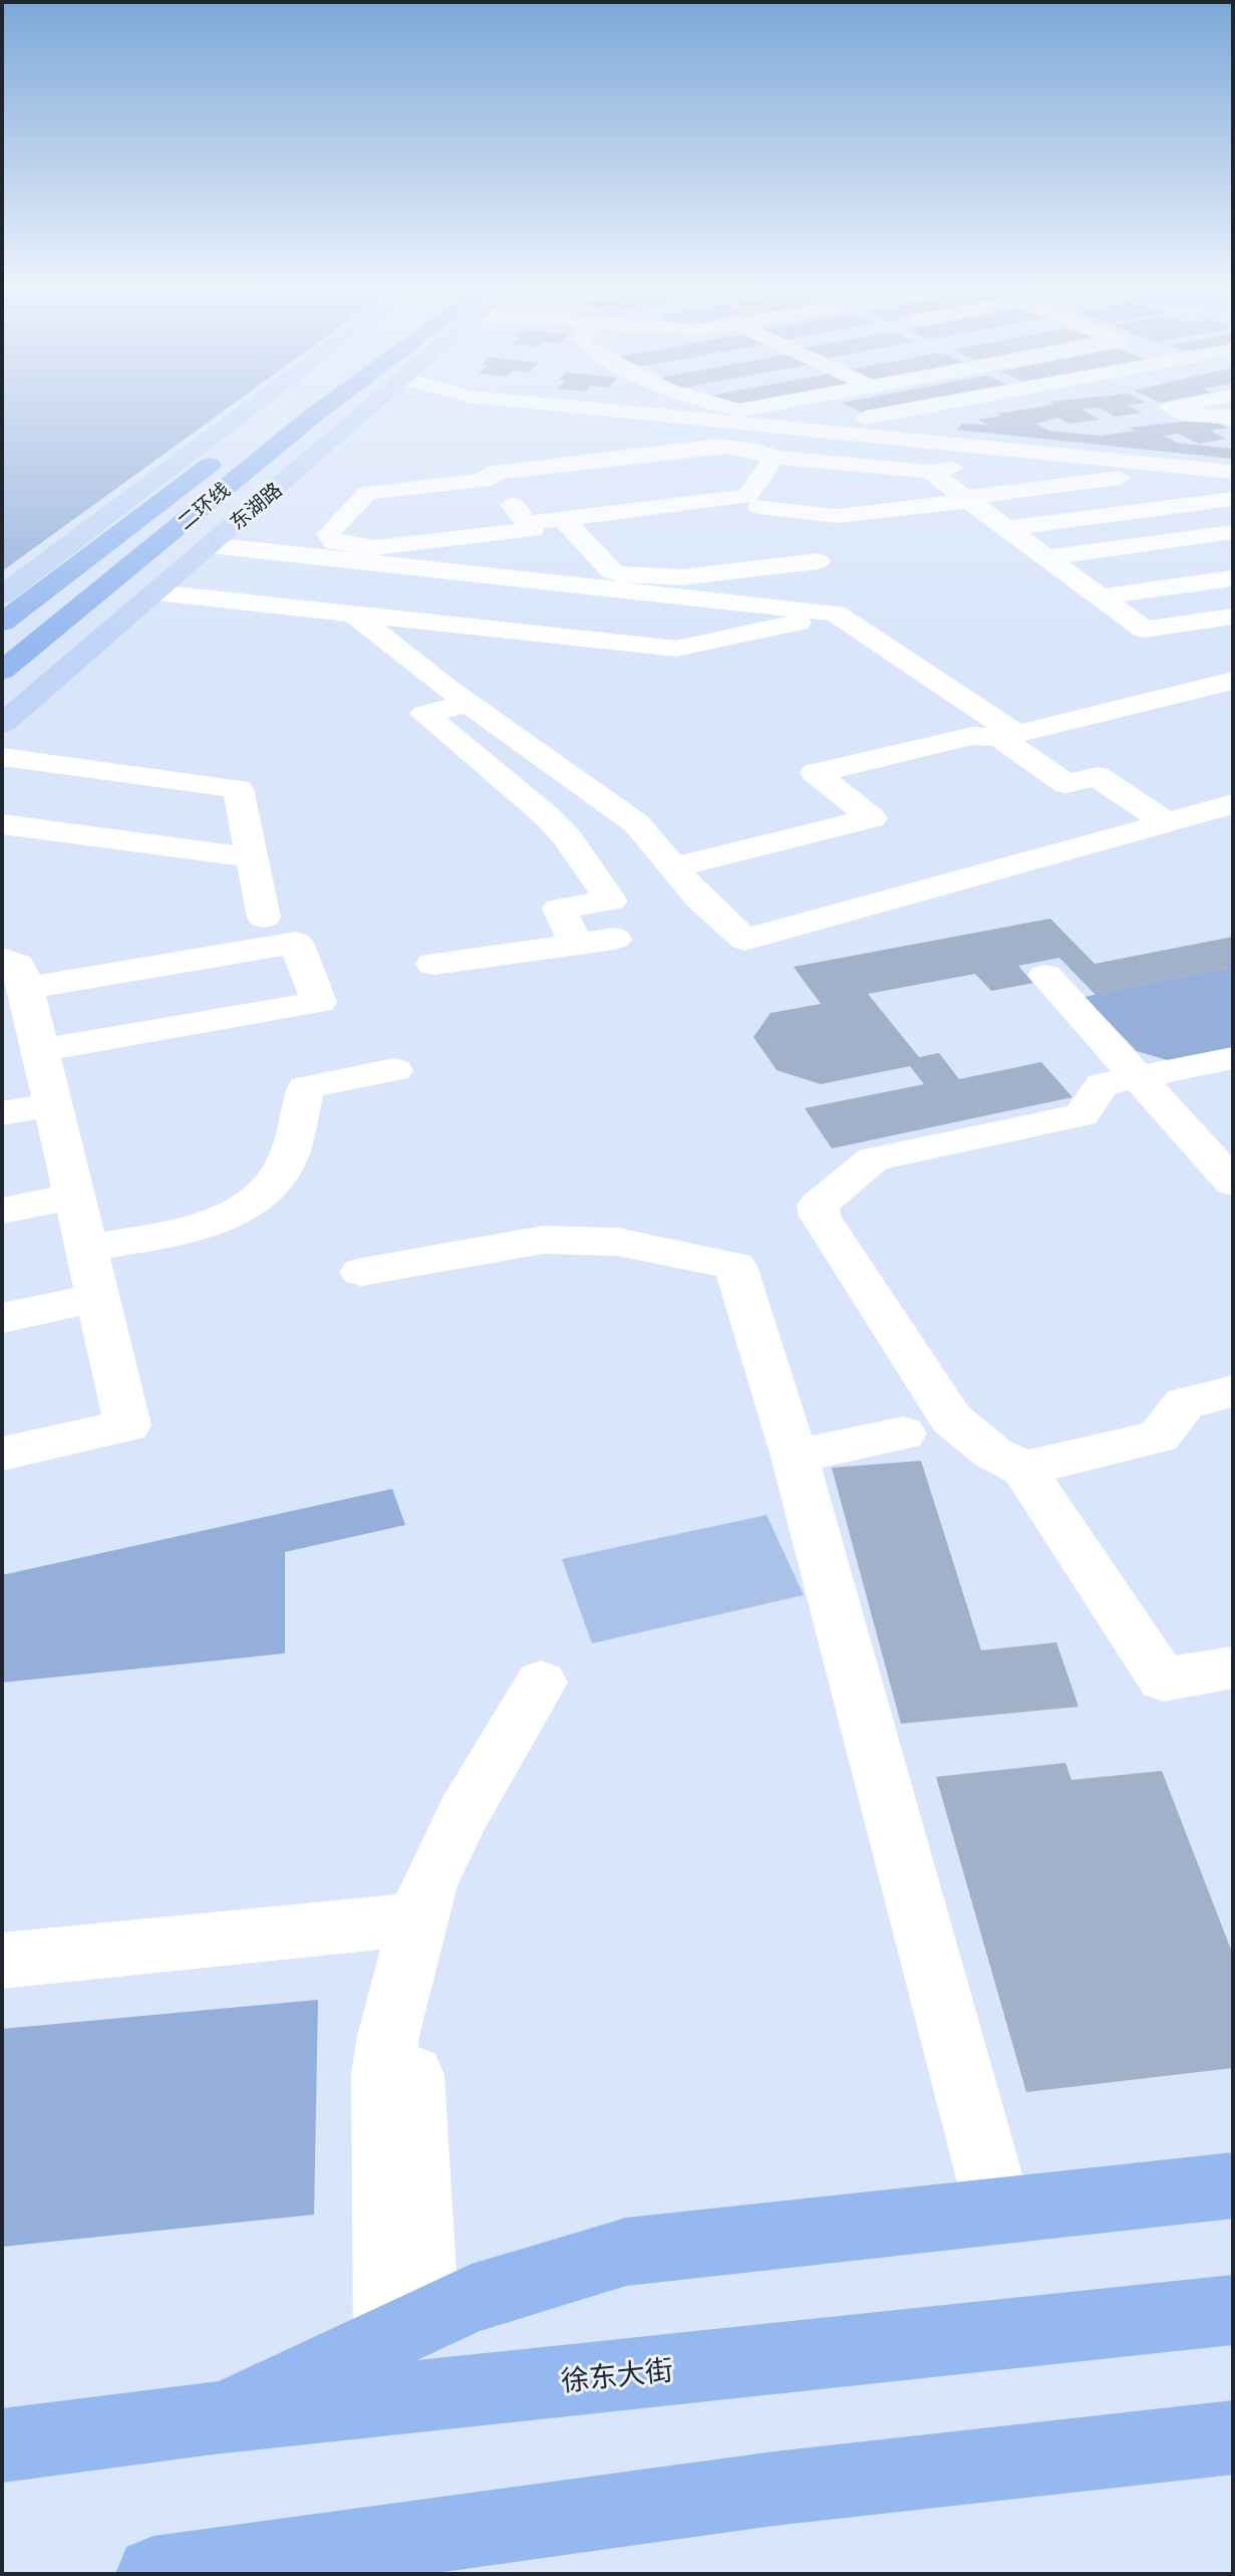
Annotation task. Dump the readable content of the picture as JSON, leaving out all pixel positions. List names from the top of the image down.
{
  "streets": {
    "highway": ["二环线", "徐东大街"],
    "main road": ["东湖路"]
  }
}
